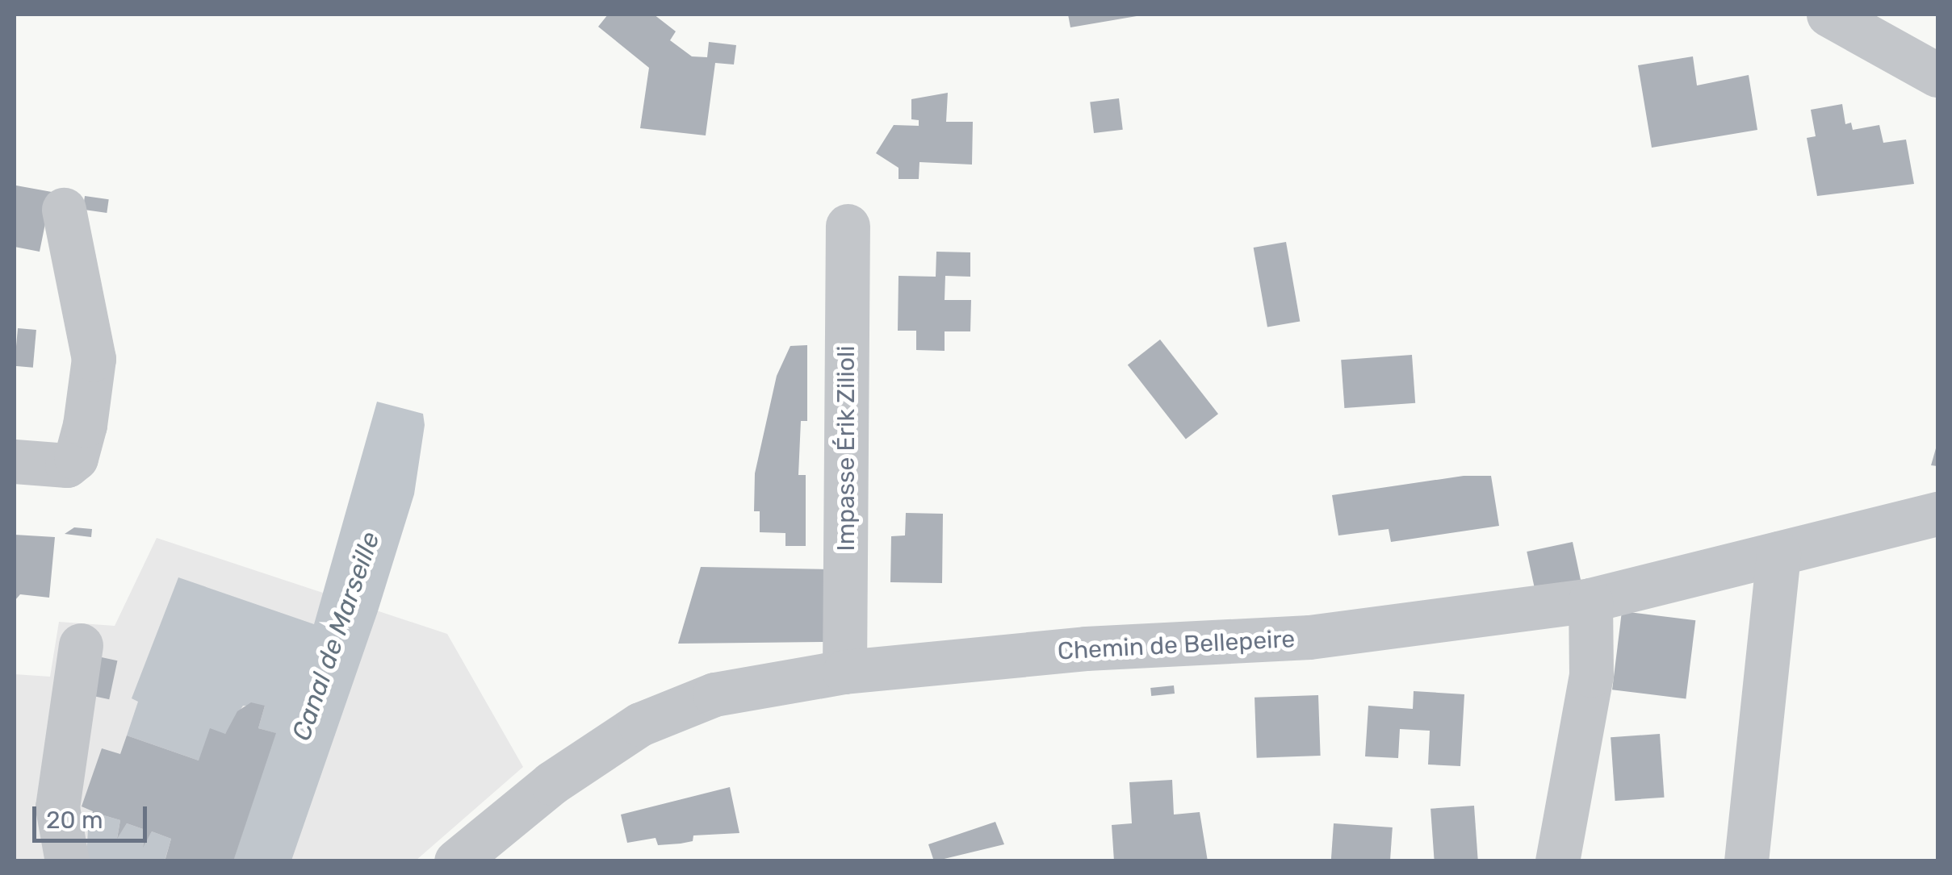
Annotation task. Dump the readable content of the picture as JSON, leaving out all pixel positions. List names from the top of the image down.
{
  "streets": {
    "street": ["Impasse Érik Zilioli", "Chemin de Bellepeire"]
  },
  "crossings": [
    ["Impasse Érik Zilioli", "Chemin de Bellepeire"]
  ],
  "water": ["Canal de Marseille"],
  "scale_bar": "20 m"
}
